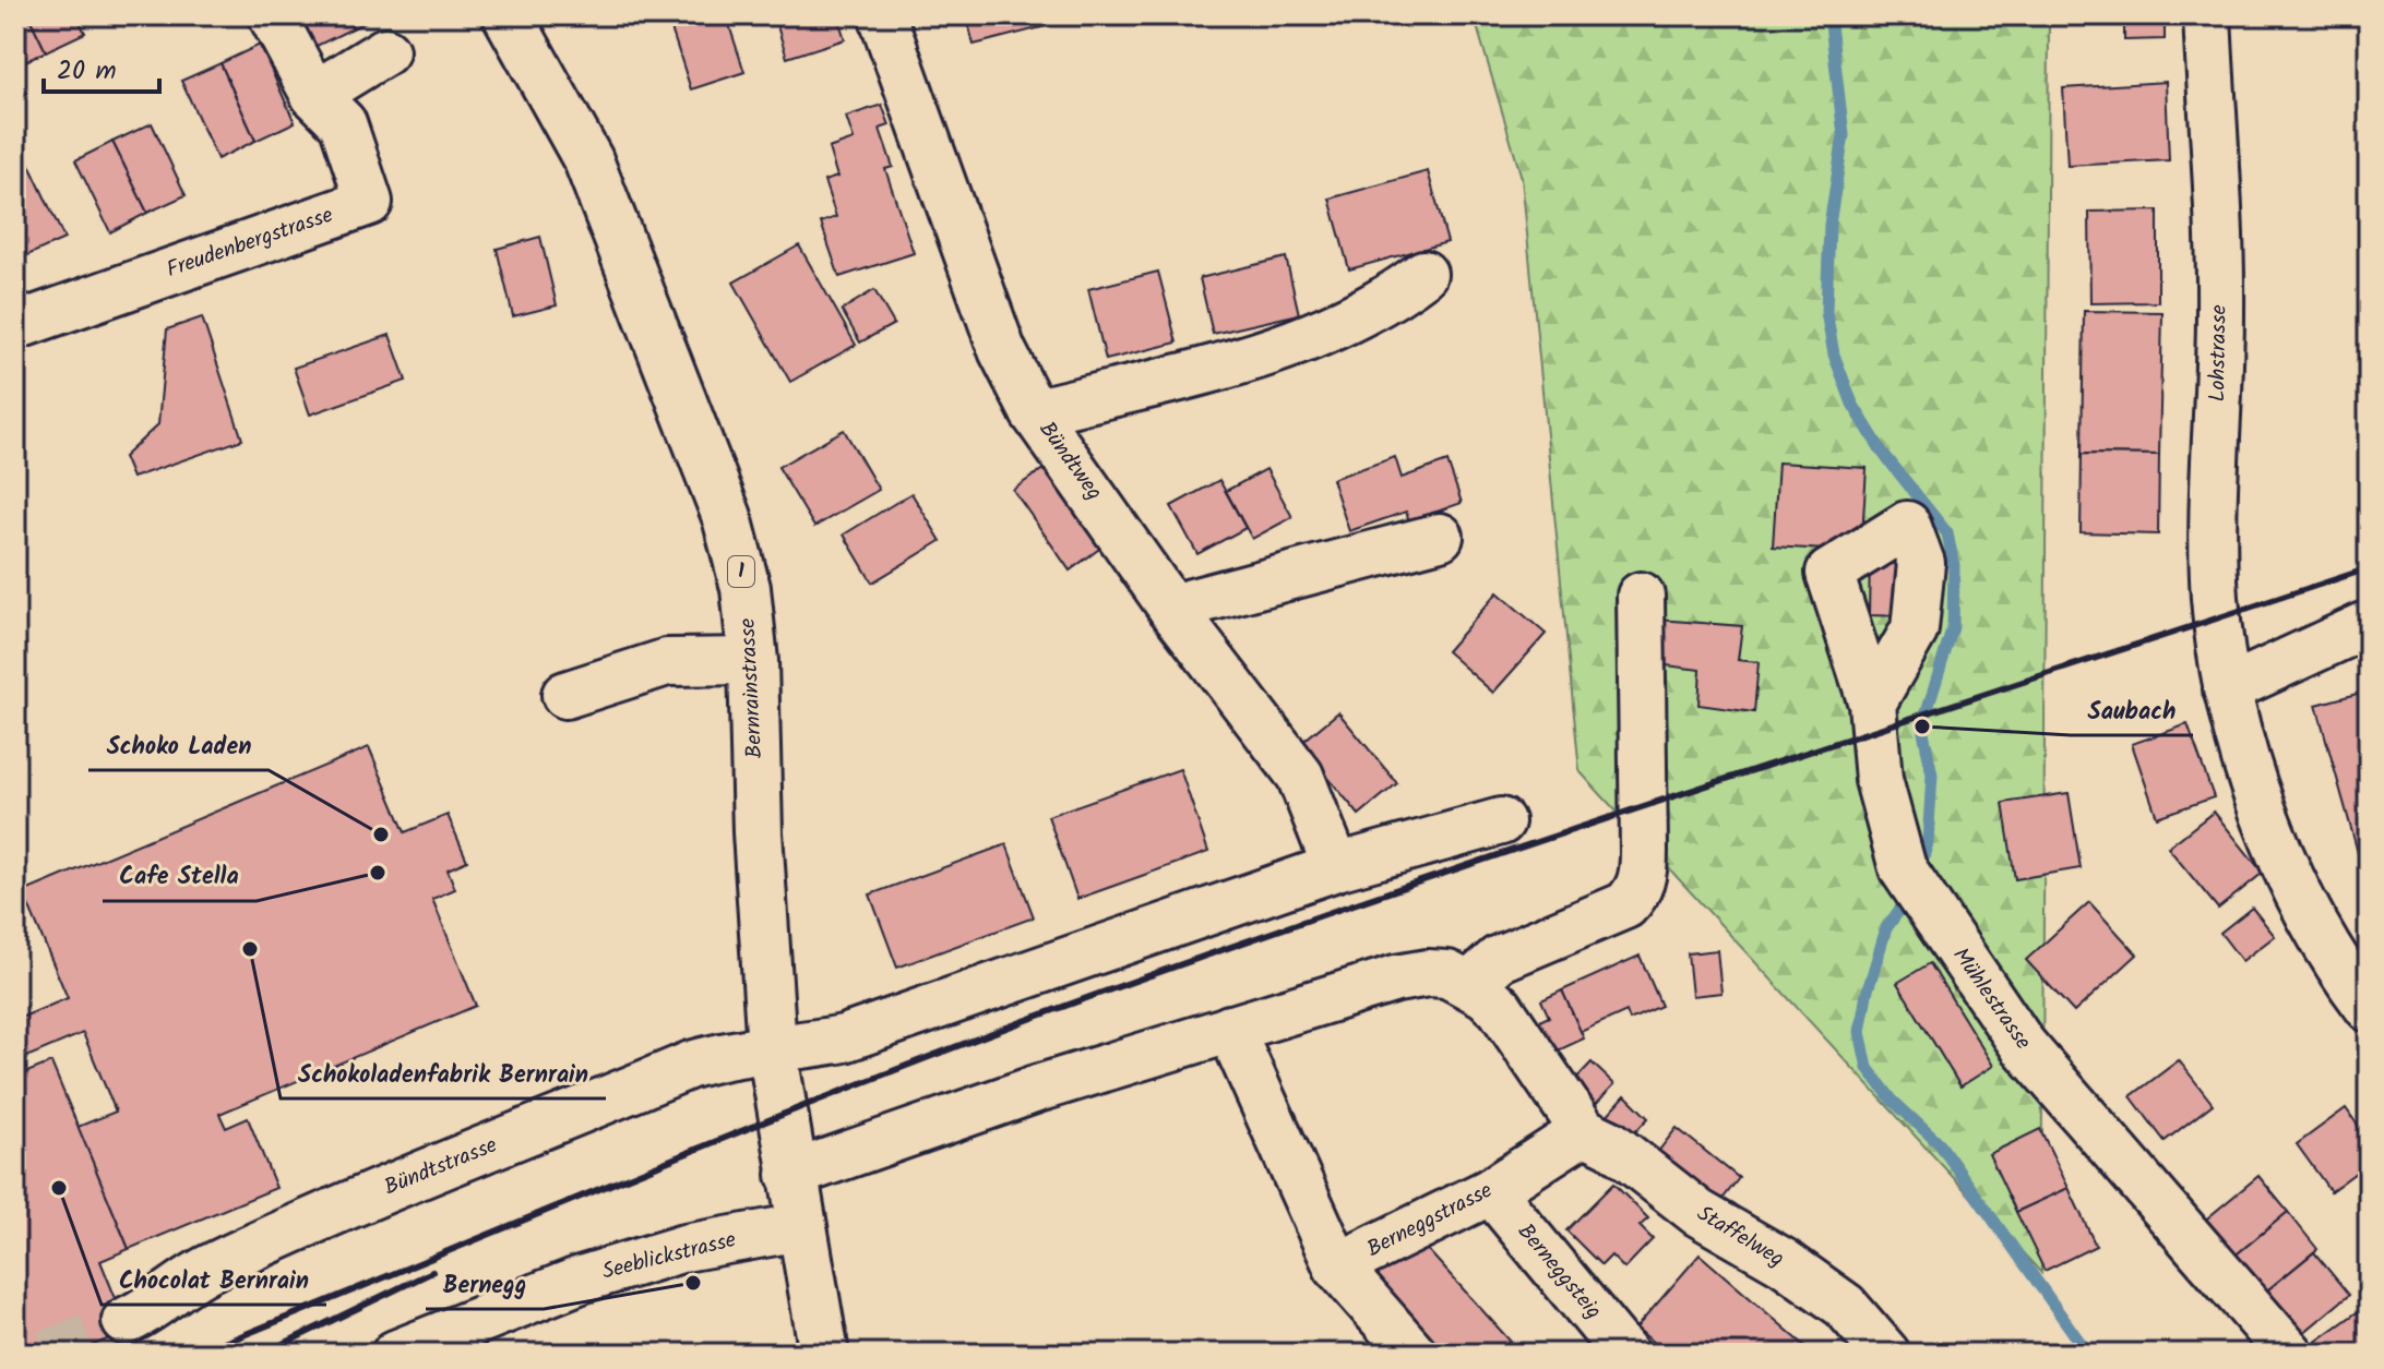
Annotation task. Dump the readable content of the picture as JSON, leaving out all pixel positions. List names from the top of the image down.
{
  "streets": {
    "main road": ["1", "Bernrainstrasse"],
    "street": [
      "Freudenbergstrasse",
      "Lohstrasse",
      "Bündtweg",
      "Mühlestrasse",
      "Bündtstrasse",
      "Berneggstrasse",
      "Staffelweg",
      "Seeblickstrasse",
      "Berneggsteig"
    ]
  },
  "crossings": [
    ["Bernrainstrasse", "Bündtstrasse"],
    ["Bernrainstrasse", "Seeblickstrasse"],
    ["Berneggstrasse", "Staffelweg"],
    ["Berneggstrasse", "Berneggsteig"]
  ],
  "places": [
    "Saubach",
    "Schoko Laden",
    "Cafe Stella",
    "Schokoladenfabrik Bernrain",
    "Chocolat Bernrain",
    "Bernegg"
  ],
  "scale_bar": "20 m"
}
